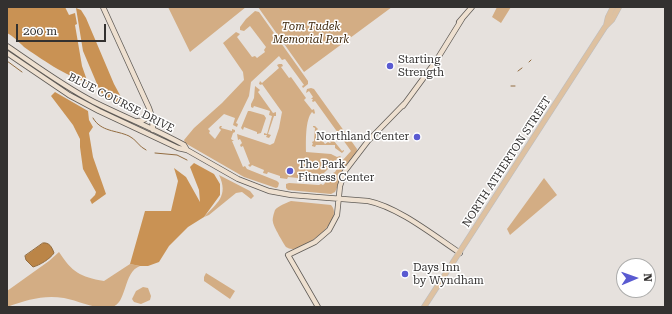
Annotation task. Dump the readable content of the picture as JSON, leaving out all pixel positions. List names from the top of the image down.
{
  "streets": {
    "main road": ["BLUE COURSE DRIVE", "NORTH ATHERTON STREET"]
  },
  "crossings": [
    ["BLUE COURSE DRIVE", "NORTH ATHERTON STREET"]
  ],
  "parks": ["Tom Tudek Memorial Park"],
  "places": [
    "Starting Strength",
    "Northland Center",
    "The Park Fitness Center",
    "Days Inn by Wyndham"
  ],
  "scale_bar": "200 m",
  "north": "right"
}
